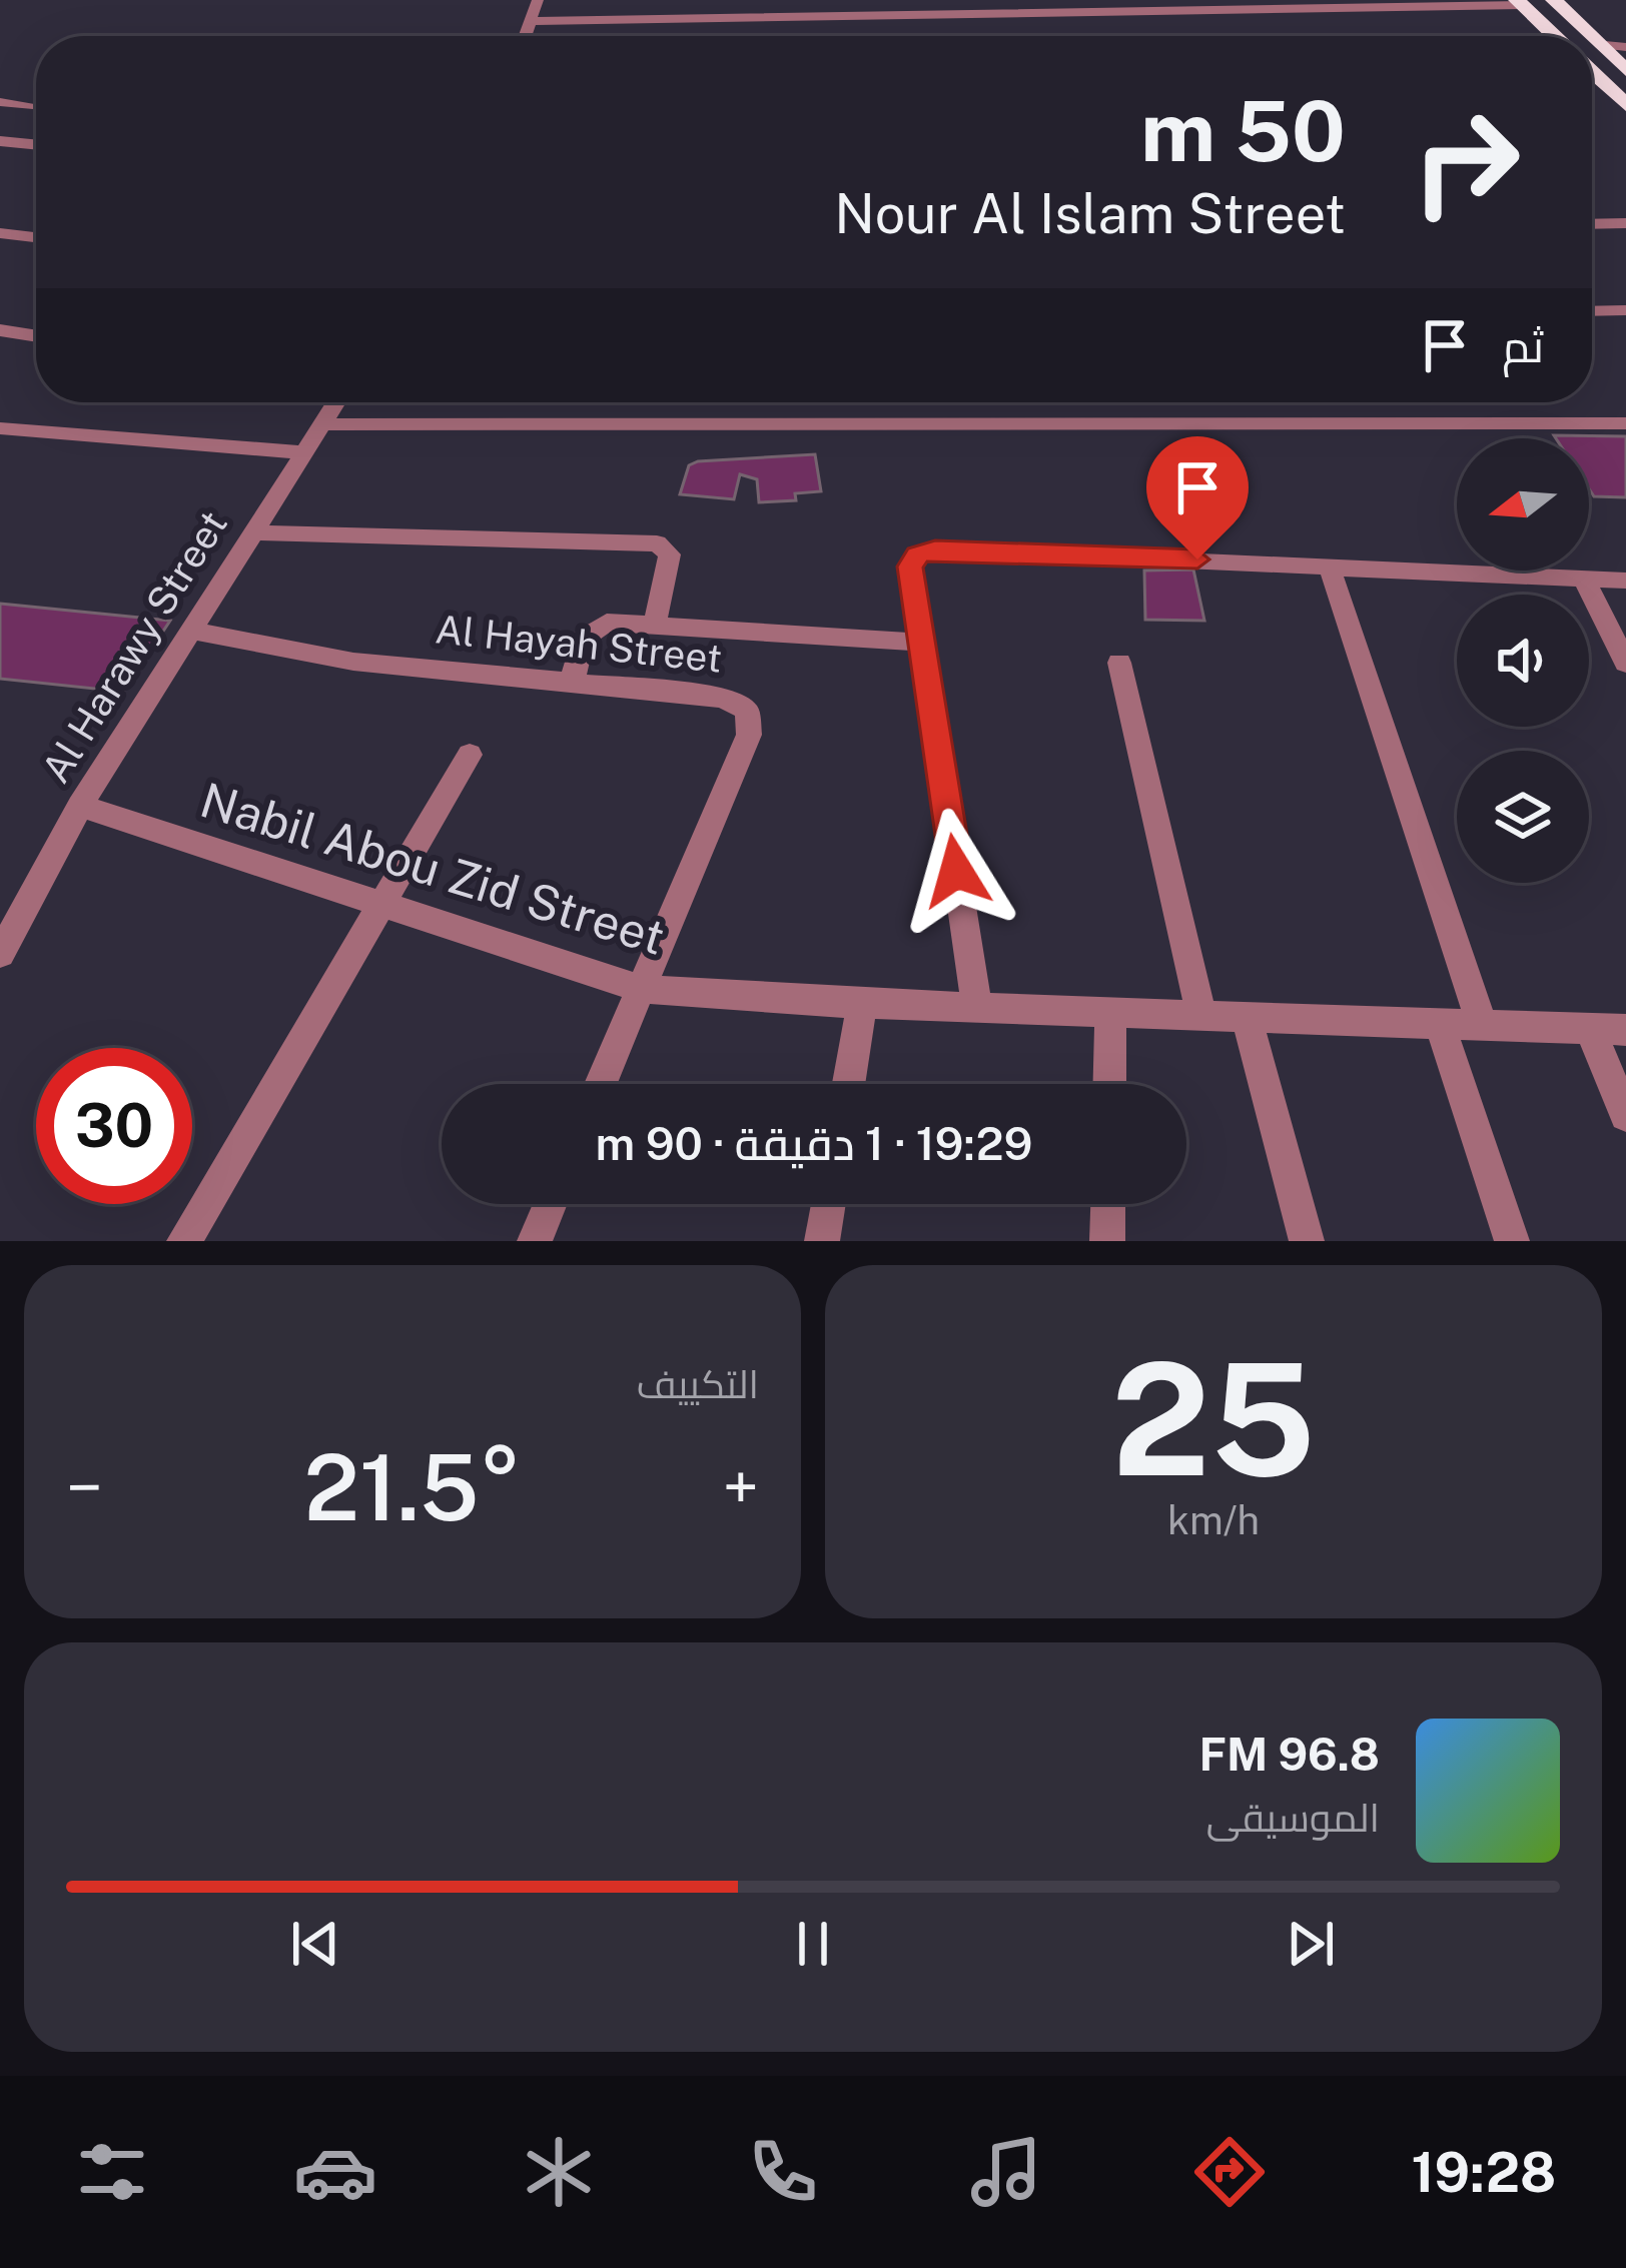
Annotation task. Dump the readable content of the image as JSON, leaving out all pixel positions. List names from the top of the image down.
{
  "streets": {
    "street": ["Al Hayah Street", "Al Harawy Street", "Nabil Abou Zid Street"]
  },
  "crossings": [
    ["Al Hayah Street", "Al Harawy Street"],
    ["Al Hayah Street", "Nabil Abou Zid Street"],
    ["Al Harawy Street", "Nabil Abou Zid Street"]
  ],
  "north": "left",
  "page": {
    "turn": ["50 m", "Nour Al Islam Street"],
    "then": "ثم",
    "limit": "30",
    "trip": "19:29 · 1 دقيقة · 90 m",
    "tile": [
      ["25", "km/h"],
      "التكييف"
    ],
    "heat": ["−", "21.5°", "+"],
    "song": ["96.8 FM", "الموسيقى"],
    "tabs": "19:28"
  }
}
